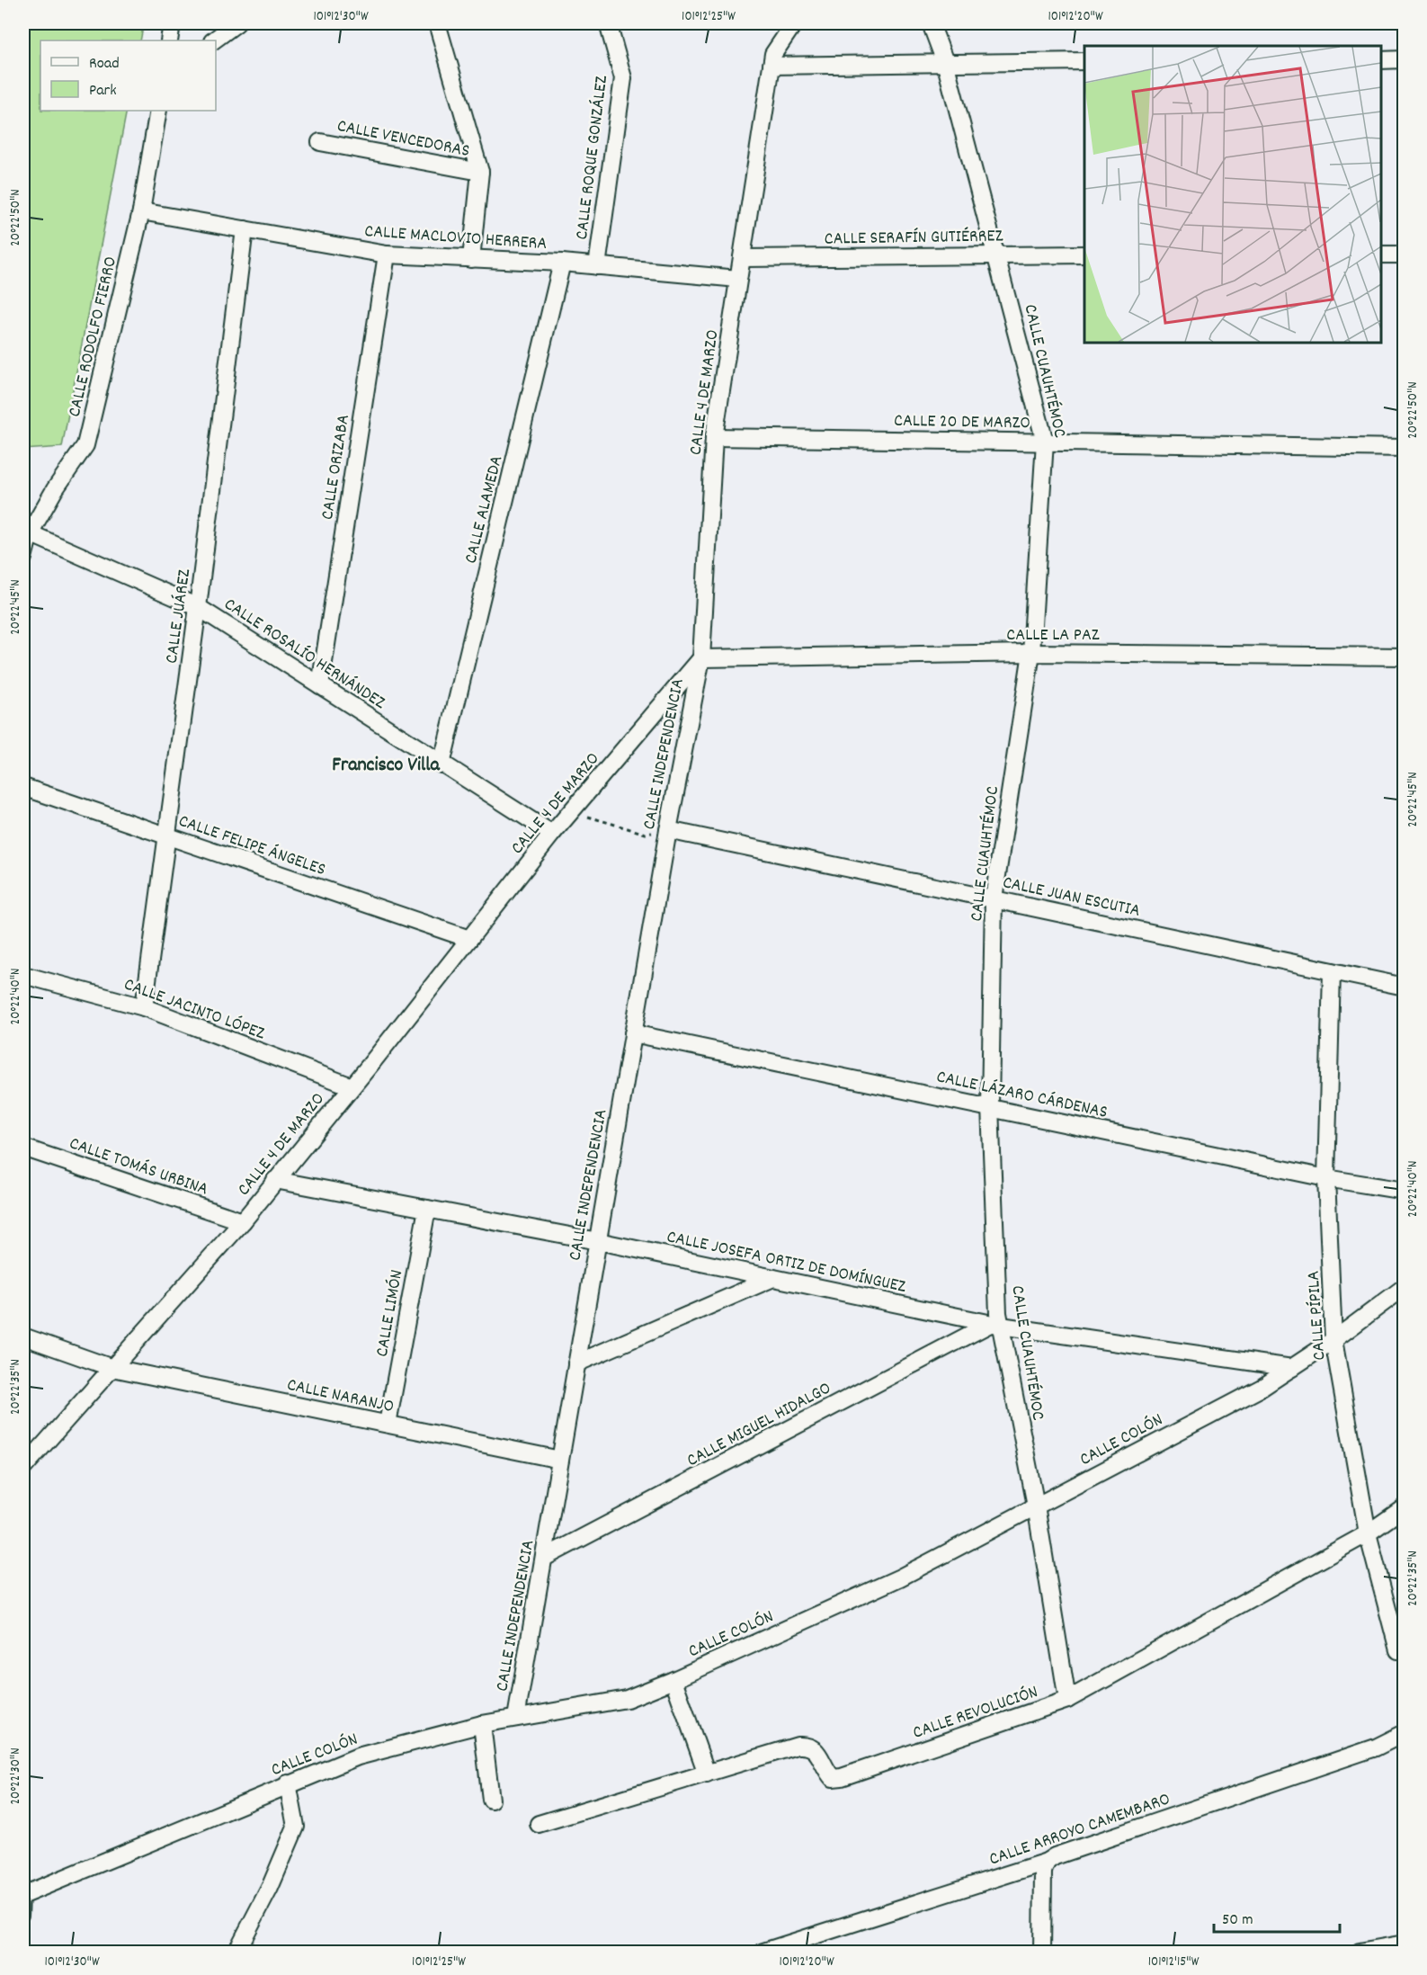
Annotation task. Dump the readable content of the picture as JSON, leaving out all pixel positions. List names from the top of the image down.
{
  "streets": {
    "street": [
      "CALLE VENCEDORAS",
      "CALLE ROQUE GONZÁLEZ",
      "CALLE MACLOVIO HERRERA",
      "CALLE SERAFÍN GUTIÉRREZ",
      "CALLE RODOLFO FIERRO",
      "CALLE CUAUHTÉMOC",
      "CALLE 4 DE MARZO",
      "CALLE 20 DE MARZO",
      "CALLE ORIZABA",
      "CALLE ALAMEDA",
      "CALLE JUÁREZ",
      "CALLE LA PAZ",
      "CALLE ROSALÍO HERNÁNDEZ",
      "CALLE INDEPENDENCIA",
      "CALLE FELIPE ÁNGELES",
      "CALLE JUAN ESCUTIA",
      "CALLE JACINTO LÓPEZ",
      "CALLE LÁZARO CÁRDENAS",
      "CALLE TOMÁS URBINA",
      "CALLE JOSEFA ORTIZ DE DOMÍNGUEZ",
      "CALLE LIMÓN",
      "CALLE PÍPILA",
      "CALLE NARANJO",
      "CALLE MIGUEL HIDALGO",
      "CALLE COLÓN",
      "CALLE REVOLUCIÓN",
      "CALLE ARROYO CAMEMBARO"
    ]
  },
  "crossings": [
    ["CALLE ROQUE GONZÁLEZ", "CALLE MACLOVIO HERRERA"],
    ["CALLE MACLOVIO HERRERA", "CALLE RODOLFO FIERRO"],
    ["CALLE MACLOVIO HERRERA", "CALLE 4 DE MARZO"],
    ["CALLE MACLOVIO HERRERA", "CALLE ORIZABA"],
    ["CALLE MACLOVIO HERRERA", "CALLE ALAMEDA"],
    ["CALLE MACLOVIO HERRERA", "CALLE JUÁREZ"],
    ["CALLE SERAFÍN GUTIÉRREZ", "CALLE CUAUHTÉMOC"],
    ["CALLE SERAFÍN GUTIÉRREZ", "CALLE 4 DE MARZO"],
    ["CALLE RODOLFO FIERRO", "CALLE ROSALÍO HERNÁNDEZ"],
    ["CALLE CUAUHTÉMOC", "CALLE 20 DE MARZO"],
    ["CALLE CUAUHTÉMOC", "CALLE LA PAZ"],
    ["CALLE CUAUHTÉMOC", "CALLE JUAN ESCUTIA"],
    ["CALLE CUAUHTÉMOC", "CALLE LÁZARO CÁRDENAS"],
    ["CALLE CUAUHTÉMOC", "CALLE JOSEFA ORTIZ DE DOMÍNGUEZ"],
    ["CALLE CUAUHTÉMOC", "CALLE MIGUEL HIDALGO"],
    ["CALLE CUAUHTÉMOC", "CALLE COLÓN"],
    ["CALLE CUAUHTÉMOC", "CALLE REVOLUCIÓN"],
    ["CALLE 4 DE MARZO", "CALLE 20 DE MARZO"],
    ["CALLE 4 DE MARZO", "CALLE LA PAZ"],
    ["CALLE 4 DE MARZO", "CALLE ROSALÍO HERNÁNDEZ"],
    ["CALLE 4 DE MARZO", "CALLE INDEPENDENCIA"],
    ["CALLE 4 DE MARZO", "CALLE FELIPE ÁNGELES"],
    ["CALLE 4 DE MARZO", "CALLE JACINTO LÓPEZ"],
    ["CALLE 4 DE MARZO", "CALLE TOMÁS URBINA"],
    ["CALLE 4 DE MARZO", "CALLE JOSEFA ORTIZ DE DOMÍNGUEZ"],
    ["CALLE 4 DE MARZO", "CALLE NARANJO"],
    ["CALLE ORIZABA", "CALLE ROSALÍO HERNÁNDEZ"],
    ["CALLE ALAMEDA", "CALLE ROSALÍO HERNÁNDEZ"],
    ["CALLE JUÁREZ", "CALLE ROSALÍO HERNÁNDEZ"],
    ["CALLE JUÁREZ", "CALLE FELIPE ÁNGELES"],
    ["CALLE JUÁREZ", "CALLE JACINTO LÓPEZ"],
    ["CALLE LA PAZ", "CALLE INDEPENDENCIA"],
    ["CALLE INDEPENDENCIA", "CALLE JUAN ESCUTIA"],
    ["CALLE INDEPENDENCIA", "CALLE LÁZARO CÁRDENAS"],
    ["CALLE INDEPENDENCIA", "CALLE JOSEFA ORTIZ DE DOMÍNGUEZ"],
    ["CALLE INDEPENDENCIA", "CALLE NARANJO"],
    ["CALLE INDEPENDENCIA", "CALLE MIGUEL HIDALGO"],
    ["CALLE INDEPENDENCIA", "CALLE COLÓN"],
    ["CALLE JUAN ESCUTIA", "CALLE PÍPILA"],
    ["CALLE LÁZARO CÁRDENAS", "CALLE PÍPILA"],
    ["CALLE JOSEFA ORTIZ DE DOMÍNGUEZ", "CALLE LIMÓN"],
    ["CALLE JOSEFA ORTIZ DE DOMÍNGUEZ", "CALLE MIGUEL HIDALGO"],
    ["CALLE JOSEFA ORTIZ DE DOMÍNGUEZ", "CALLE COLÓN"],
    ["CALLE LIMÓN", "CALLE NARANJO"],
    ["CALLE PÍPILA", "CALLE COLÓN"],
    ["CALLE PÍPILA", "CALLE REVOLUCIÓN"]
  ],
  "districts": ["Francisco Villa"],
  "legend": ["Road", "Park"],
  "scale_bar": "50 m",
  "coordinates": [
    "101°12'30\"W",
    "101°12'25\"W",
    "101°12'20\"W",
    "20°22'50\"N",
    "20°22'45\"N",
    "20°22'40\"N",
    "20°22'35\"N",
    "20°22'30\"N",
    "101°12'15\"W"
  ]
}
